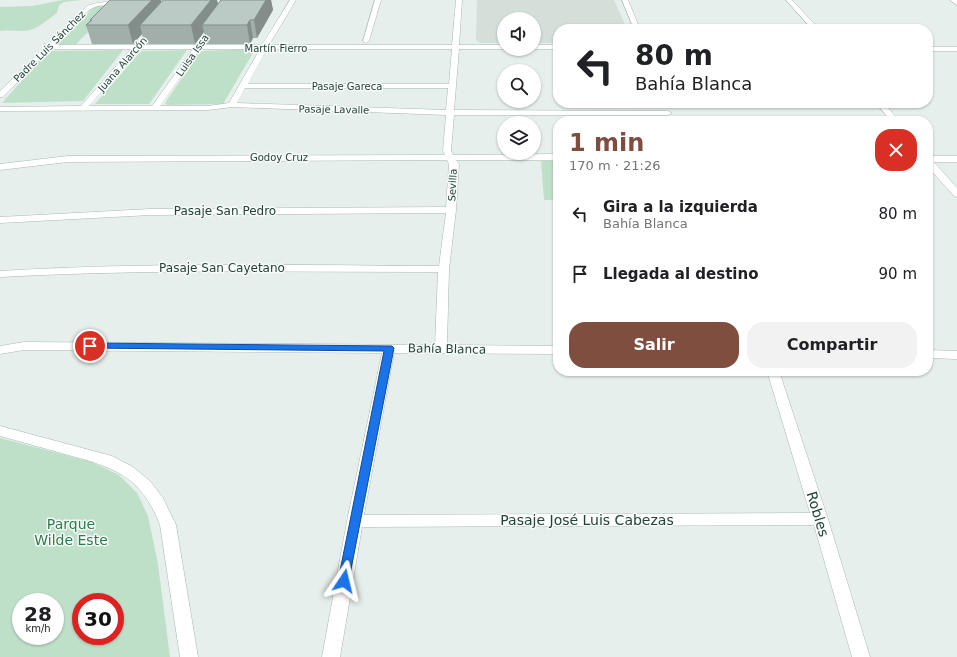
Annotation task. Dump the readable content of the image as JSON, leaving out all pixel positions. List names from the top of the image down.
{
  "streets": {
    "street": [
      "Padre Luis Sánchez",
      "Martín Fierro",
      "Luisa Issa",
      "Juana Alarcón",
      "Pasaje Gareca",
      "Pasaje Lavalle",
      "Godoy Cruz",
      "Sevilla",
      "Pasaje San Pedro",
      "Pasaje San Cayetano",
      "Bahía Blanca",
      "Robles",
      "Pasaje José Luis Cabezas"
    ]
  },
  "crossings": [
    ["Padre Luis Sánchez", "Martín Fierro"],
    ["Martín Fierro", "Luisa Issa"],
    ["Martín Fierro", "Juana Alarcón"],
    ["Martín Fierro", "Sevilla"],
    ["Luisa Issa", "Pasaje Lavalle"],
    ["Juana Alarcón", "Pasaje Lavalle"],
    ["Pasaje Gareca", "Sevilla"],
    ["Pasaje Lavalle", "Sevilla"],
    ["Godoy Cruz", "Sevilla"],
    ["Sevilla", "Pasaje San Pedro"],
    ["Sevilla", "Pasaje San Cayetano"],
    ["Sevilla", "Bahía Blanca"],
    ["Robles", "Pasaje José Luis Cabezas"]
  ],
  "parks": ["Parque Wilde Este"],
  "page": {
    "turn": ["80 m", "Bahía Blanca"],
    "heading": ["1 min", "170 m · 21:26"],
    "list": [
      {
        "name": "Gira a la izquierda",
        "note": "Bahía Blanca",
        "value": "80 m"
      },
      {
        "name": "Llegada al destino",
        "value": "90 m"
      }
    ],
    "buttons": ["Salir", "Compartir"],
    "speed": "28 km/h",
    "limit": "30"
  }
}
